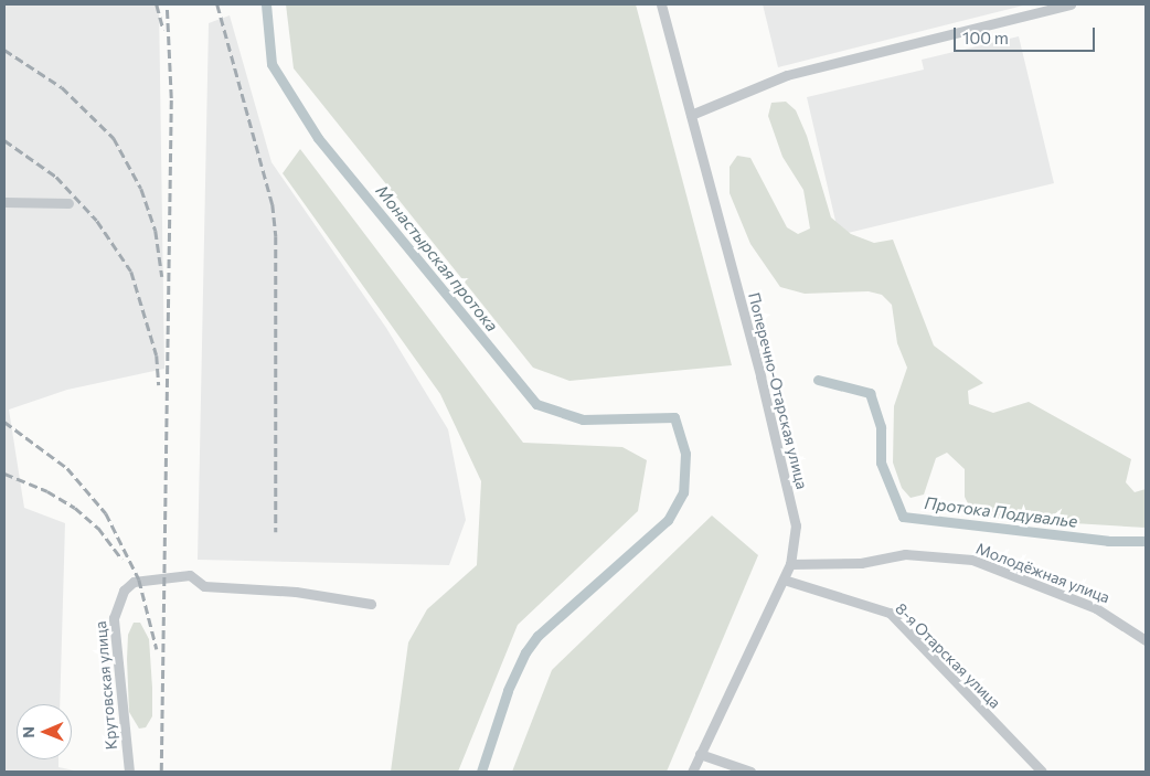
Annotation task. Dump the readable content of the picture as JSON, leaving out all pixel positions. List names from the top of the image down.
{
  "streets": {
    "street": [
      "Поперечно-Отарская улица",
      "Молодёжная улица",
      "8-я Отарская улица",
      "Крутовская улица"
    ]
  },
  "crossings": [
    ["Поперечно-Отарская улица", "Молодёжная улица"],
    ["Поперечно-Отарская улица", "8-я Отарская улица"]
  ],
  "water": ["Монастырская протока", "Протока Подувалье"],
  "scale_bar": "100 m",
  "north": "left"
}
